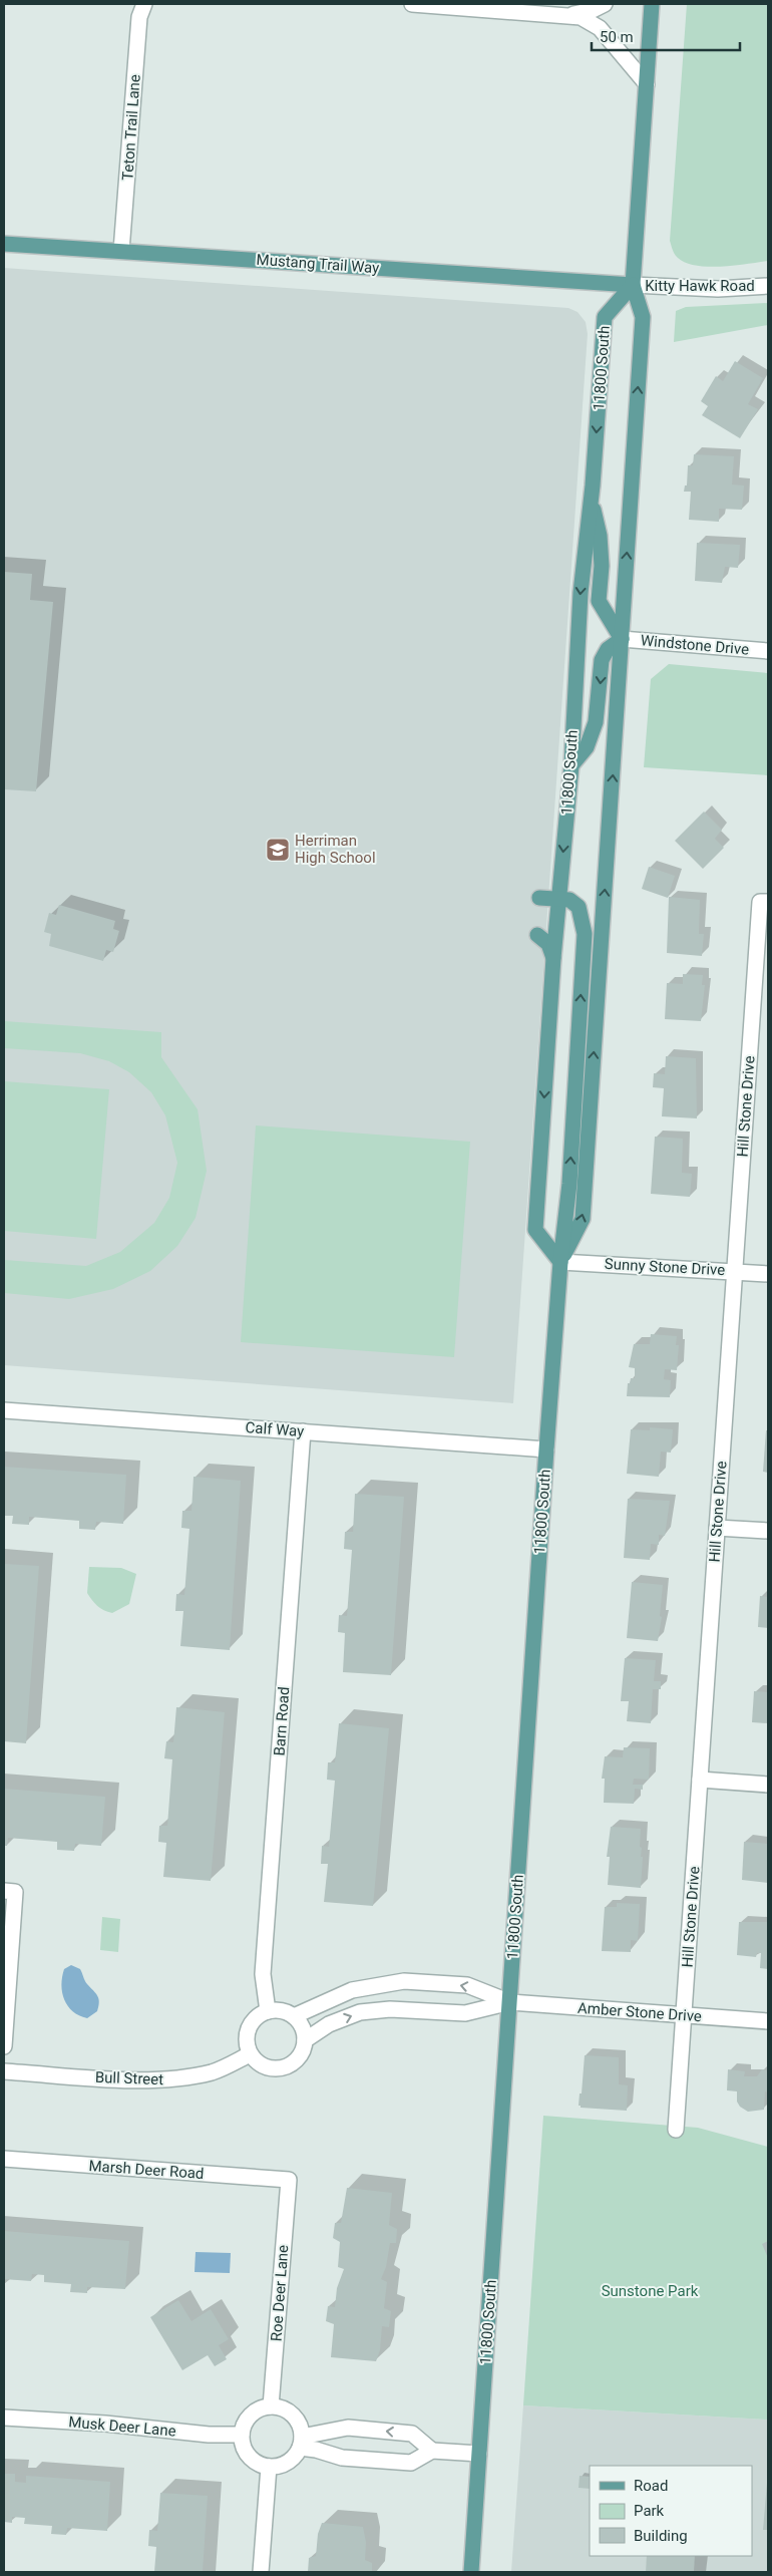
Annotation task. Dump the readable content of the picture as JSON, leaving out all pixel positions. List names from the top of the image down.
{
  "streets": {
    "main road": ["Mustang Trail Way", "11800 South"],
    "street": [
      "Teton Trail Lane",
      "Kitty Hawk Road",
      "Windstone Drive",
      "Hill Stone Drive",
      "Sunny Stone Drive",
      "Calf Way",
      "Barn Road",
      "Amber Stone Drive",
      "Bull Street",
      "Marsh Deer Road",
      "Roe Deer Lane",
      "Musk Deer Lane"
    ]
  },
  "crossings": [
    ["Teton Trail Lane", "Mustang Trail Way"],
    ["Mustang Trail Way", "Kitty Hawk Road"],
    ["Mustang Trail Way", "11800 South"],
    ["Kitty Hawk Road", "11800 South"],
    ["11800 South", "Windstone Drive"],
    ["11800 South", "Sunny Stone Drive"],
    ["11800 South", "Calf Way"],
    ["11800 South", "Amber Stone Drive"],
    ["Hill Stone Drive", "Sunny Stone Drive"],
    ["Hill Stone Drive", "Amber Stone Drive"],
    ["Calf Way", "Barn Road"],
    ["Barn Road", "Bull Street"],
    ["Marsh Deer Road", "Roe Deer Lane"],
    ["Roe Deer Lane", "Musk Deer Lane"]
  ],
  "parks": ["Sunstone Park"],
  "places": {
    "school or university": ["Herriman High School"]
  },
  "legend": ["Road", "Park", "Building"],
  "scale_bar": "50 m"
}
